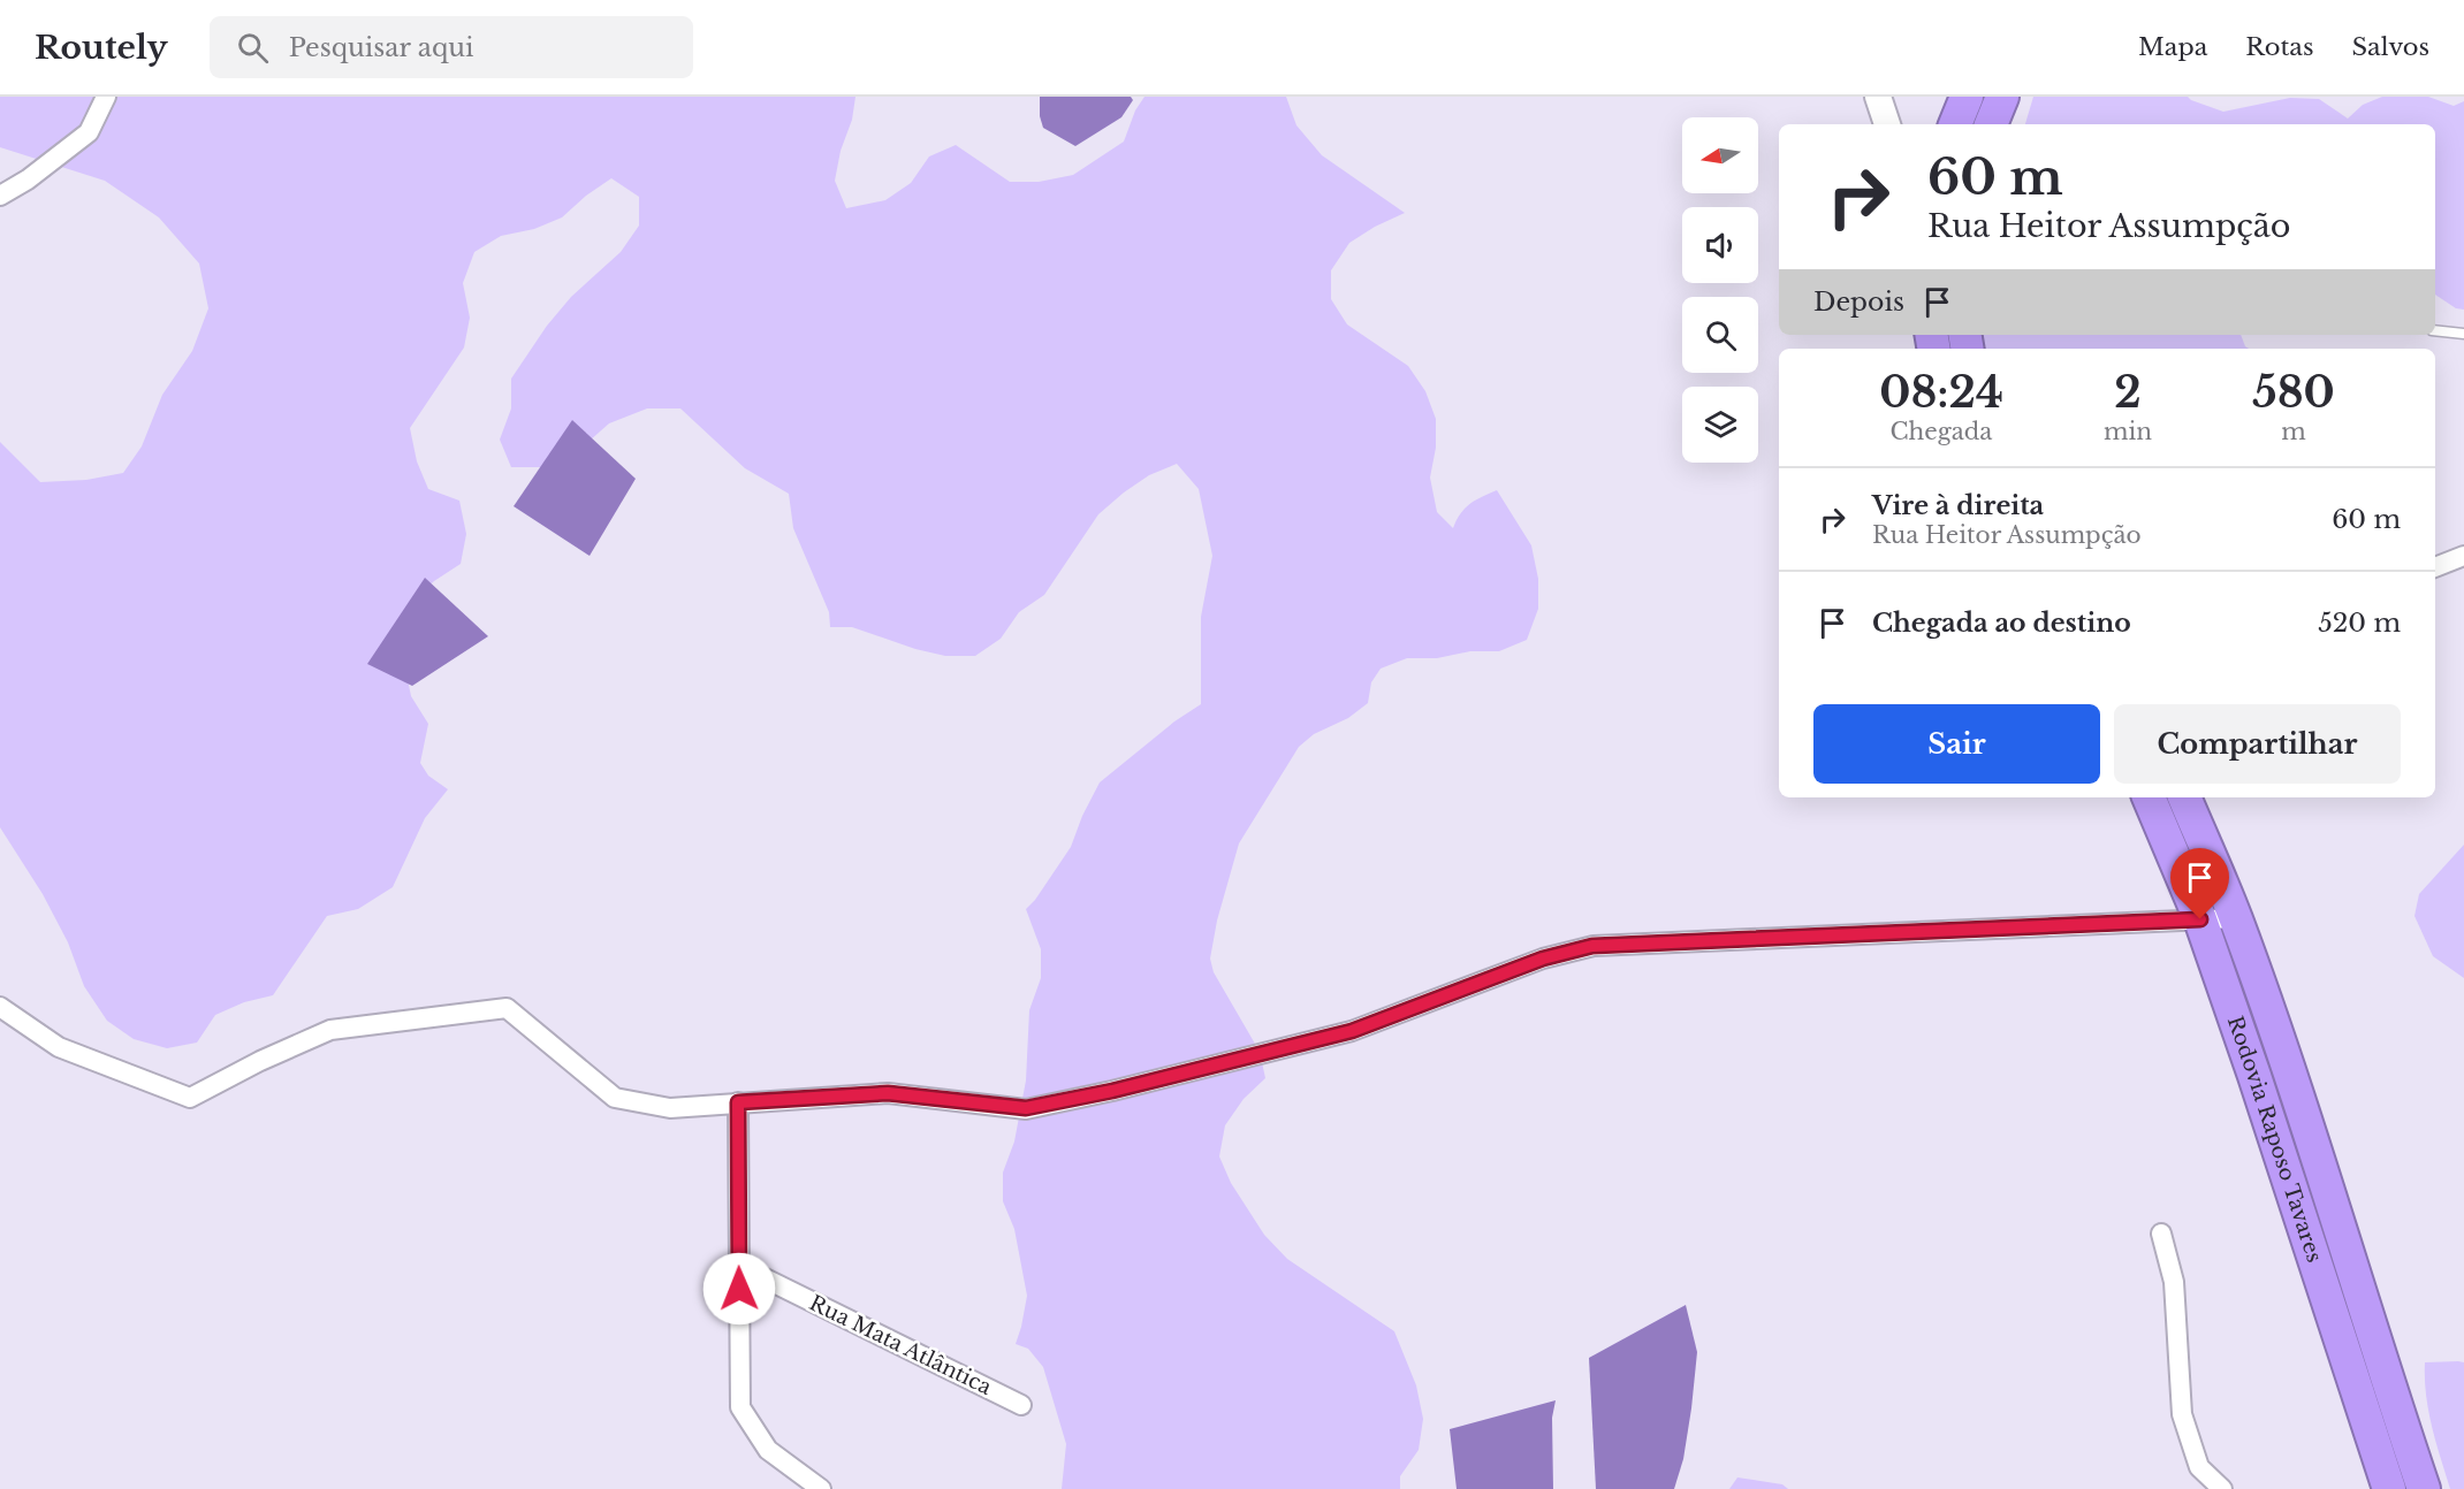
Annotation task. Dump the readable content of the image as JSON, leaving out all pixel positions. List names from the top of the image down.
{
  "streets": {
    "highway": ["Rodovia Raposo Tavares"],
    "street": ["Rua Mata Atlântica"]
  },
  "north": "left",
  "page": {
    "header": "Routely",
    "search": "Pesquisar aqui",
    "nav": ["Mapa", "Rotas", "Salvos"],
    "turn": ["60 m", "Rua Heitor Assumpção"],
    "then": "Depois",
    "eta": [
      "08:24",
      "Chegada",
      "2",
      "min",
      "580",
      "m"
    ],
    "list": [
      {
        "name": "Vire à direita",
        "note": "Rua Heitor Assumpção",
        "value": "60 m"
      },
      {
        "name": "Chegada ao destino",
        "value": "520 m"
      }
    ],
    "buttons": ["Sair", "Compartilhar"]
  }
}
